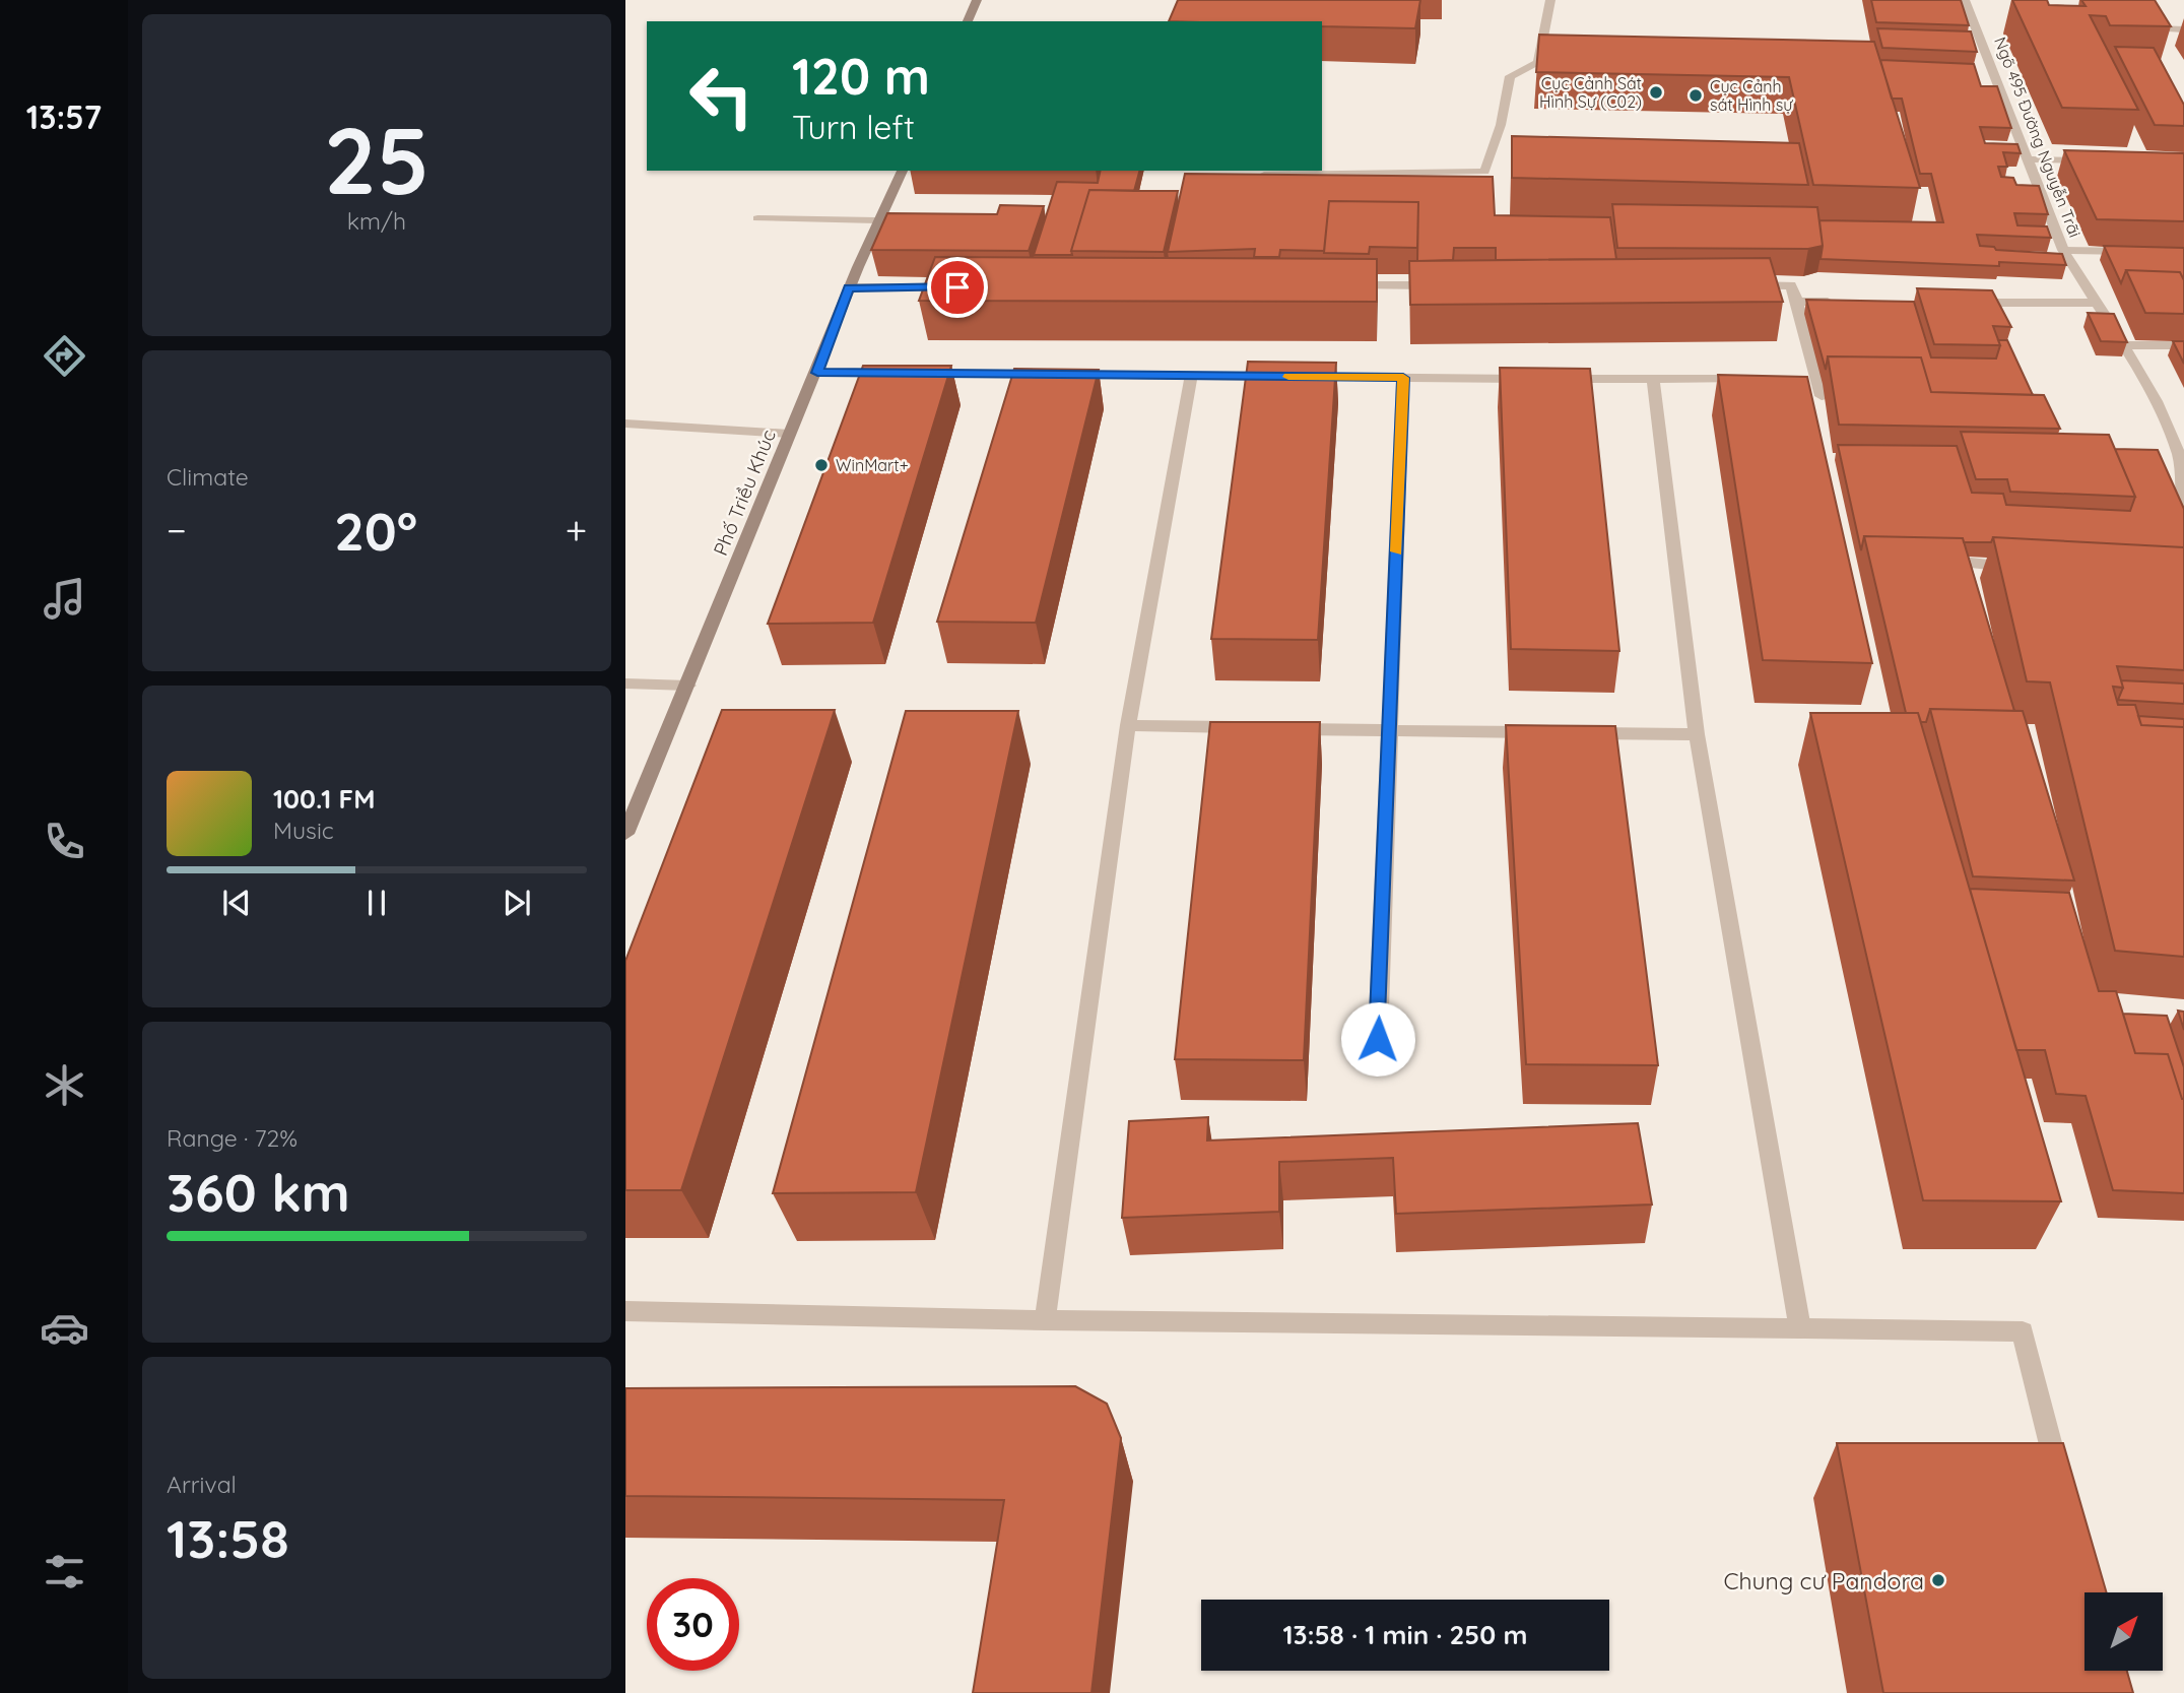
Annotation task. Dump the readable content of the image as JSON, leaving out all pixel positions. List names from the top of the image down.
{
  "streets": {
    "street": ["Ngõ 495 Đường Nguyễn Trãi", "Phố Triều Khúc"]
  },
  "places": [
    "Cục Cảnh Sát Hình Sự (C02)",
    "Cục Cảnh sát Hình sự",
    "WinMart+",
    "Chung cư Pandora"
  ],
  "north": "top right",
  "page": {
    "tabs": "13:57",
    "tile": [
      ["25", "km/h"],
      "Climate",
      ["Range · 72%", "360 km"],
      ["Arrival", "13:58"]
    ],
    "turn": ["120 m", "Turn left"],
    "heat": ["−", "20°", "+"],
    "song": ["100.1 FM", "Music"],
    "limit": "30",
    "trip": "13:58 · 1 min · 250 m"
  }
}
